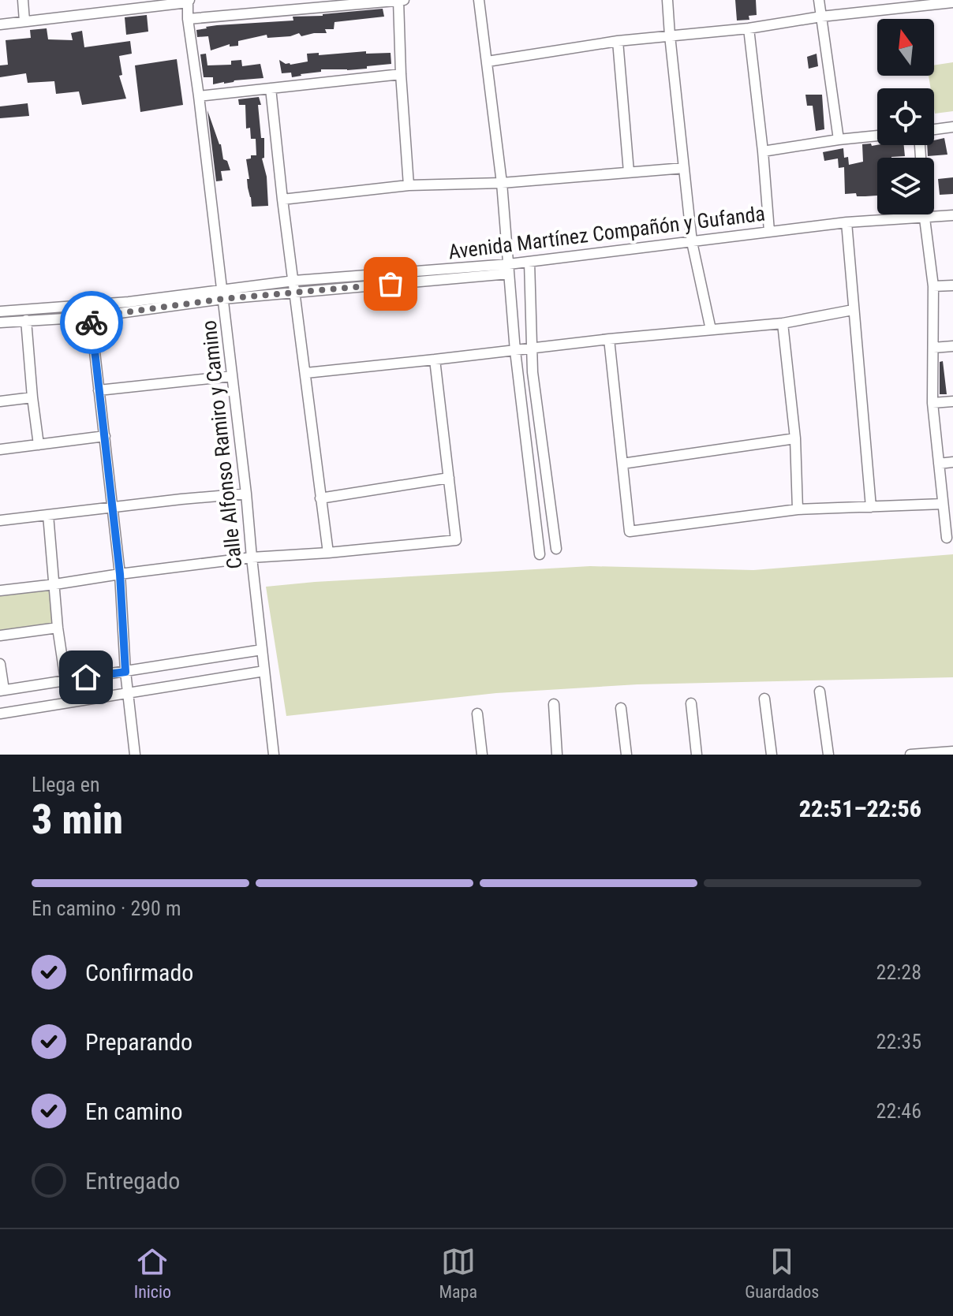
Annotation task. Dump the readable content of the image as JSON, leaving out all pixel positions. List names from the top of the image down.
{
  "streets": {
    "street": ["Avenida Martínez Compañón y Gufanda", "Calle Alfonso Ramiro y Camino"]
  },
  "crossings": [
    ["Avenida Martínez Compañón y Gufanda", "Calle Alfonso Ramiro y Camino"]
  ],
  "north": "top",
  "page": {
    "heading": ["3 min", "Llega en", "22:51–22:56"],
    "bar": "En camino · 290 m",
    "list": [
      ["Confirmado", "22:28"],
      ["Preparando", "22:35"],
      ["En camino", "22:46"],
      "Entregado"
    ],
    "tabs": ["Inicio", "Mapa", "Guardados"]
  }
}
